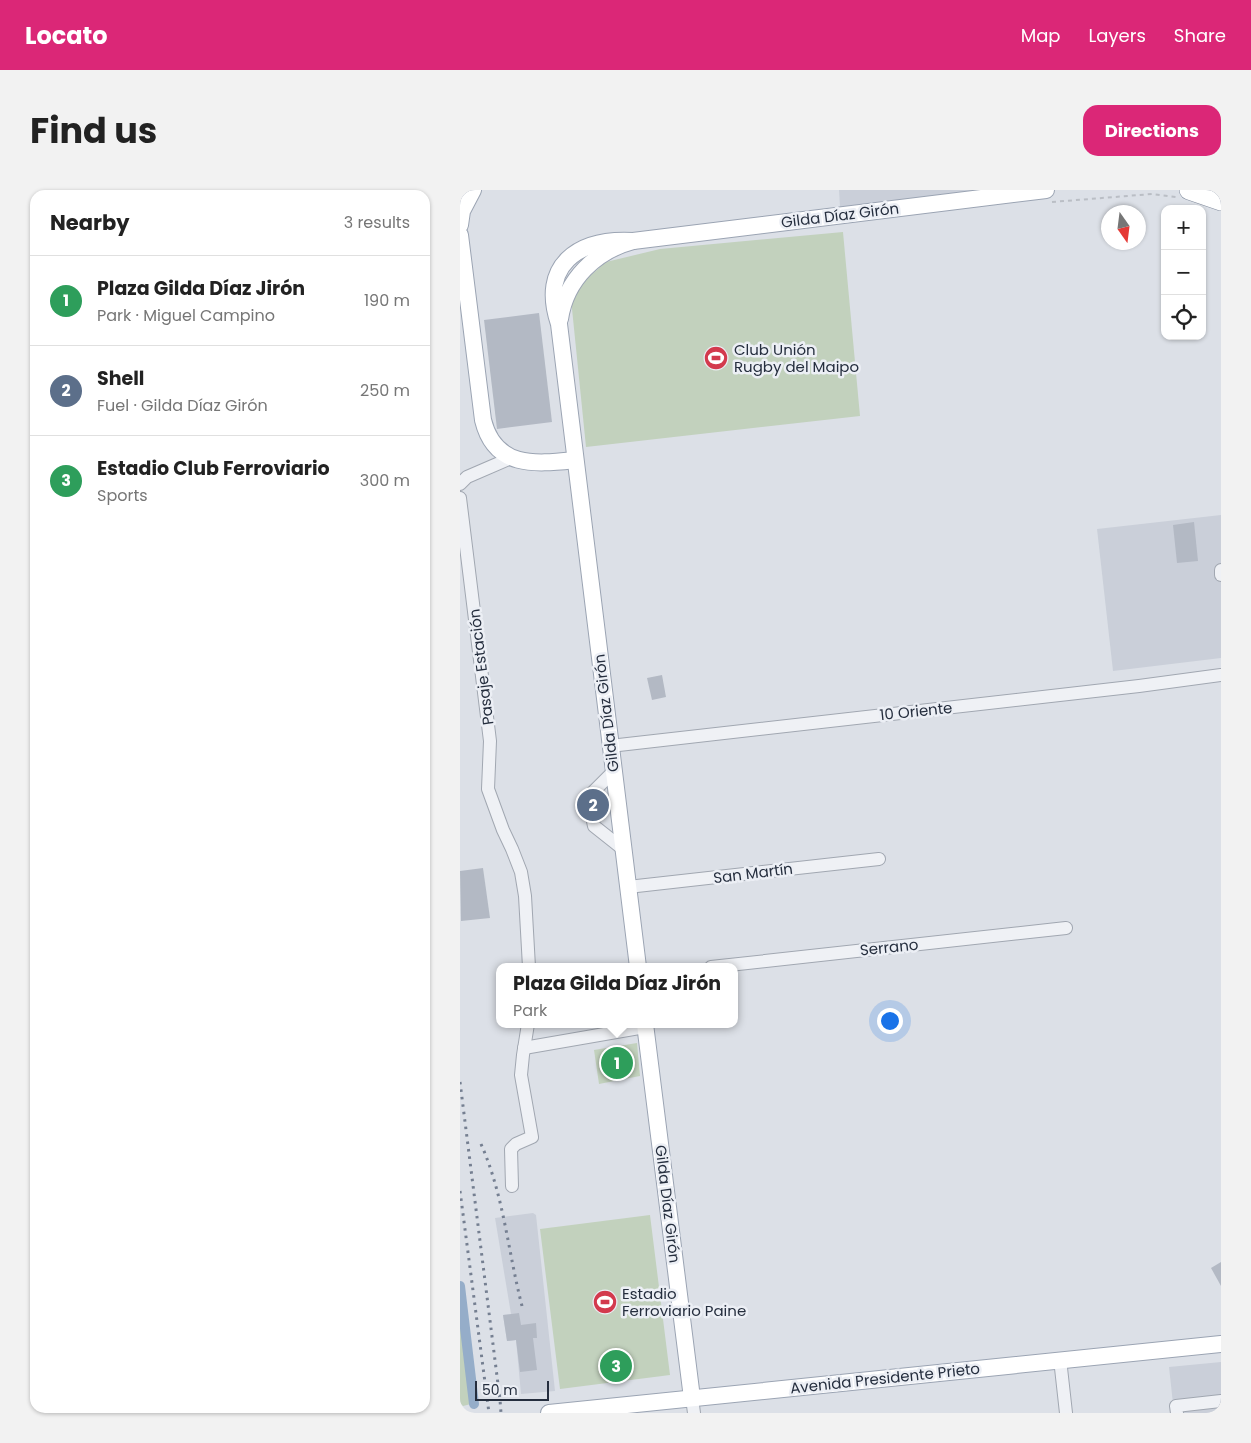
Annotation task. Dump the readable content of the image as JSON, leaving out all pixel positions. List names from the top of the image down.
{
  "streets": {
    "main road": ["Gilda Díaz Girón", "Avenida Presidente Prieto"],
    "street": [
      "Pasaje Estación",
      "10 Oriente",
      "San Martín",
      "Serrano"
    ]
  },
  "crossings": [
    ["Gilda Díaz Girón", "10 Oriente"],
    ["Gilda Díaz Girón", "San Martín"],
    ["Gilda Díaz Girón", "Avenida Presidente Prieto"]
  ],
  "places": {
    "sports": ["Club Unión Rugby del Maipo", "Estadio Ferroviario Paine"]
  },
  "scale_bar": "50 m",
  "north": "bottom",
  "page": {
    "header": "Locato",
    "nav": ["Map", "Layers", "Share"],
    "title": "Find us",
    "buttons": "Directions",
    "heading": ["Nearby", "3 results"],
    "map_buttons": ["+", "−"],
    "list": [
      {
        "mark": "1",
        "name": "Plaza Gilda Díaz Jirón",
        "note": "Park · Miguel Campino",
        "value": "190 m"
      },
      {
        "mark": "2",
        "name": "Shell",
        "note": "Fuel · Gilda Díaz Girón",
        "value": "250 m"
      },
      {
        "mark": "3",
        "name": "Estadio Club Ferroviario",
        "note": "Sports",
        "value": "300 m"
      }
    ],
    "pins": ["2", "1", "3"],
    "popup": ["Plaza Gilda Díaz Jirón", "Park"],
    "scale": "50 m"
  }
}
